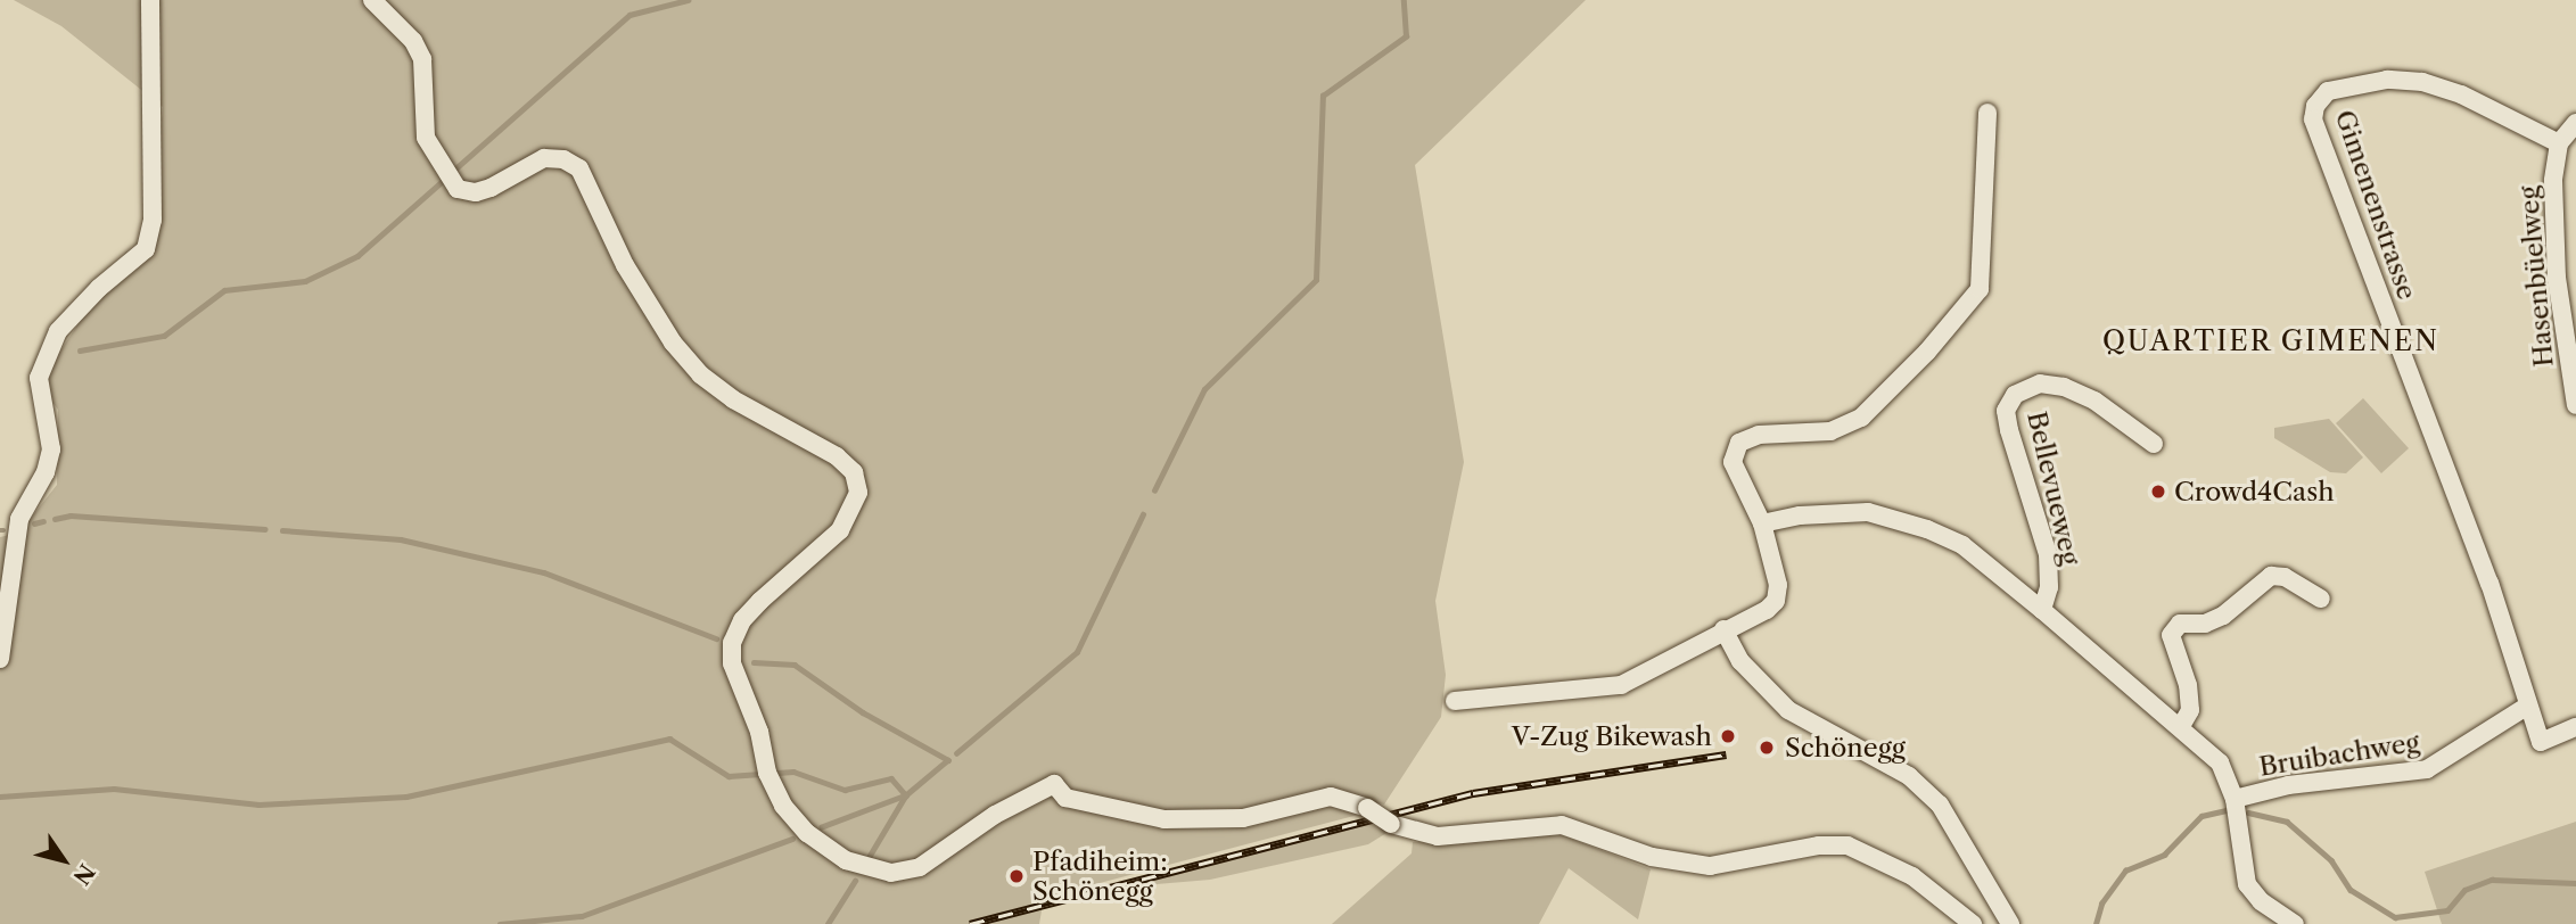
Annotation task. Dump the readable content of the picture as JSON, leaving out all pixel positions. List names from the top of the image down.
{
  "streets": {
    "street": [
      "Gimenenstrasse",
      "Hasenbüelweg",
      "Bellevueweg",
      "Bruibachweg"
    ]
  },
  "crossings": [
    ["Gimenenstrasse", "Hasenbüelweg"],
    ["Gimenenstrasse", "Bruibachweg"]
  ],
  "districts": ["QUARTIER GIMENEN"],
  "places": [
    "Crowd4Cash",
    "V-Zug Bikewash",
    "Schönegg",
    "Pfadiheim: Schönegg"
  ],
  "north": "bottom right"
}
